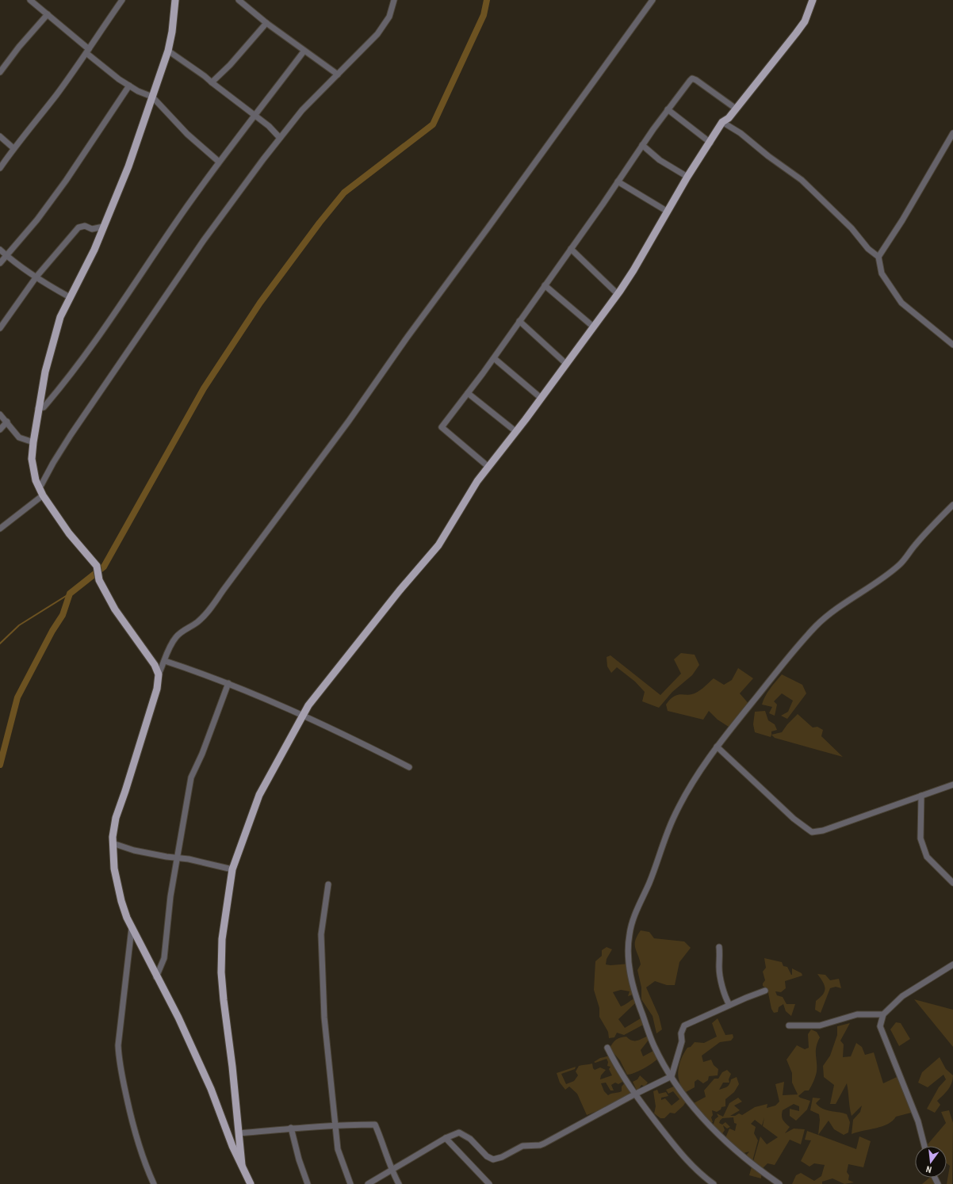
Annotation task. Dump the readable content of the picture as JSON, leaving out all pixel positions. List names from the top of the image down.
{
  "north": "bottom"
}
